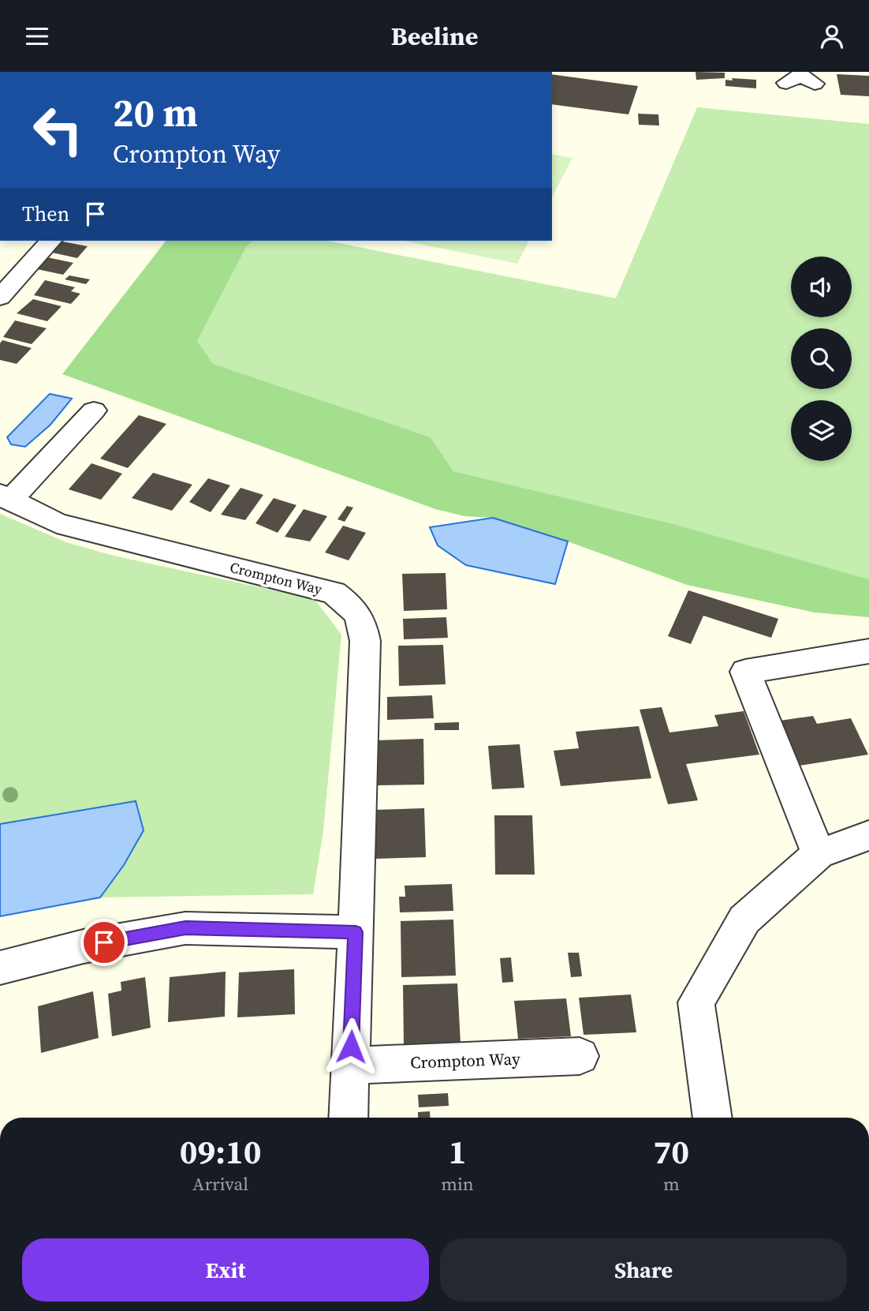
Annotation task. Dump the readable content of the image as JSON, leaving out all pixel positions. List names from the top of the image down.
{
  "streets": {
    "street": ["Crompton Way"]
  },
  "page": {
    "header": "Beeline",
    "turn": ["20 m", "Crompton Way"],
    "then": "Then",
    "eta": [
      "09:10",
      "Arrival",
      "1",
      "min",
      "70",
      "m"
    ],
    "buttons": ["Exit", "Share"]
  }
}
